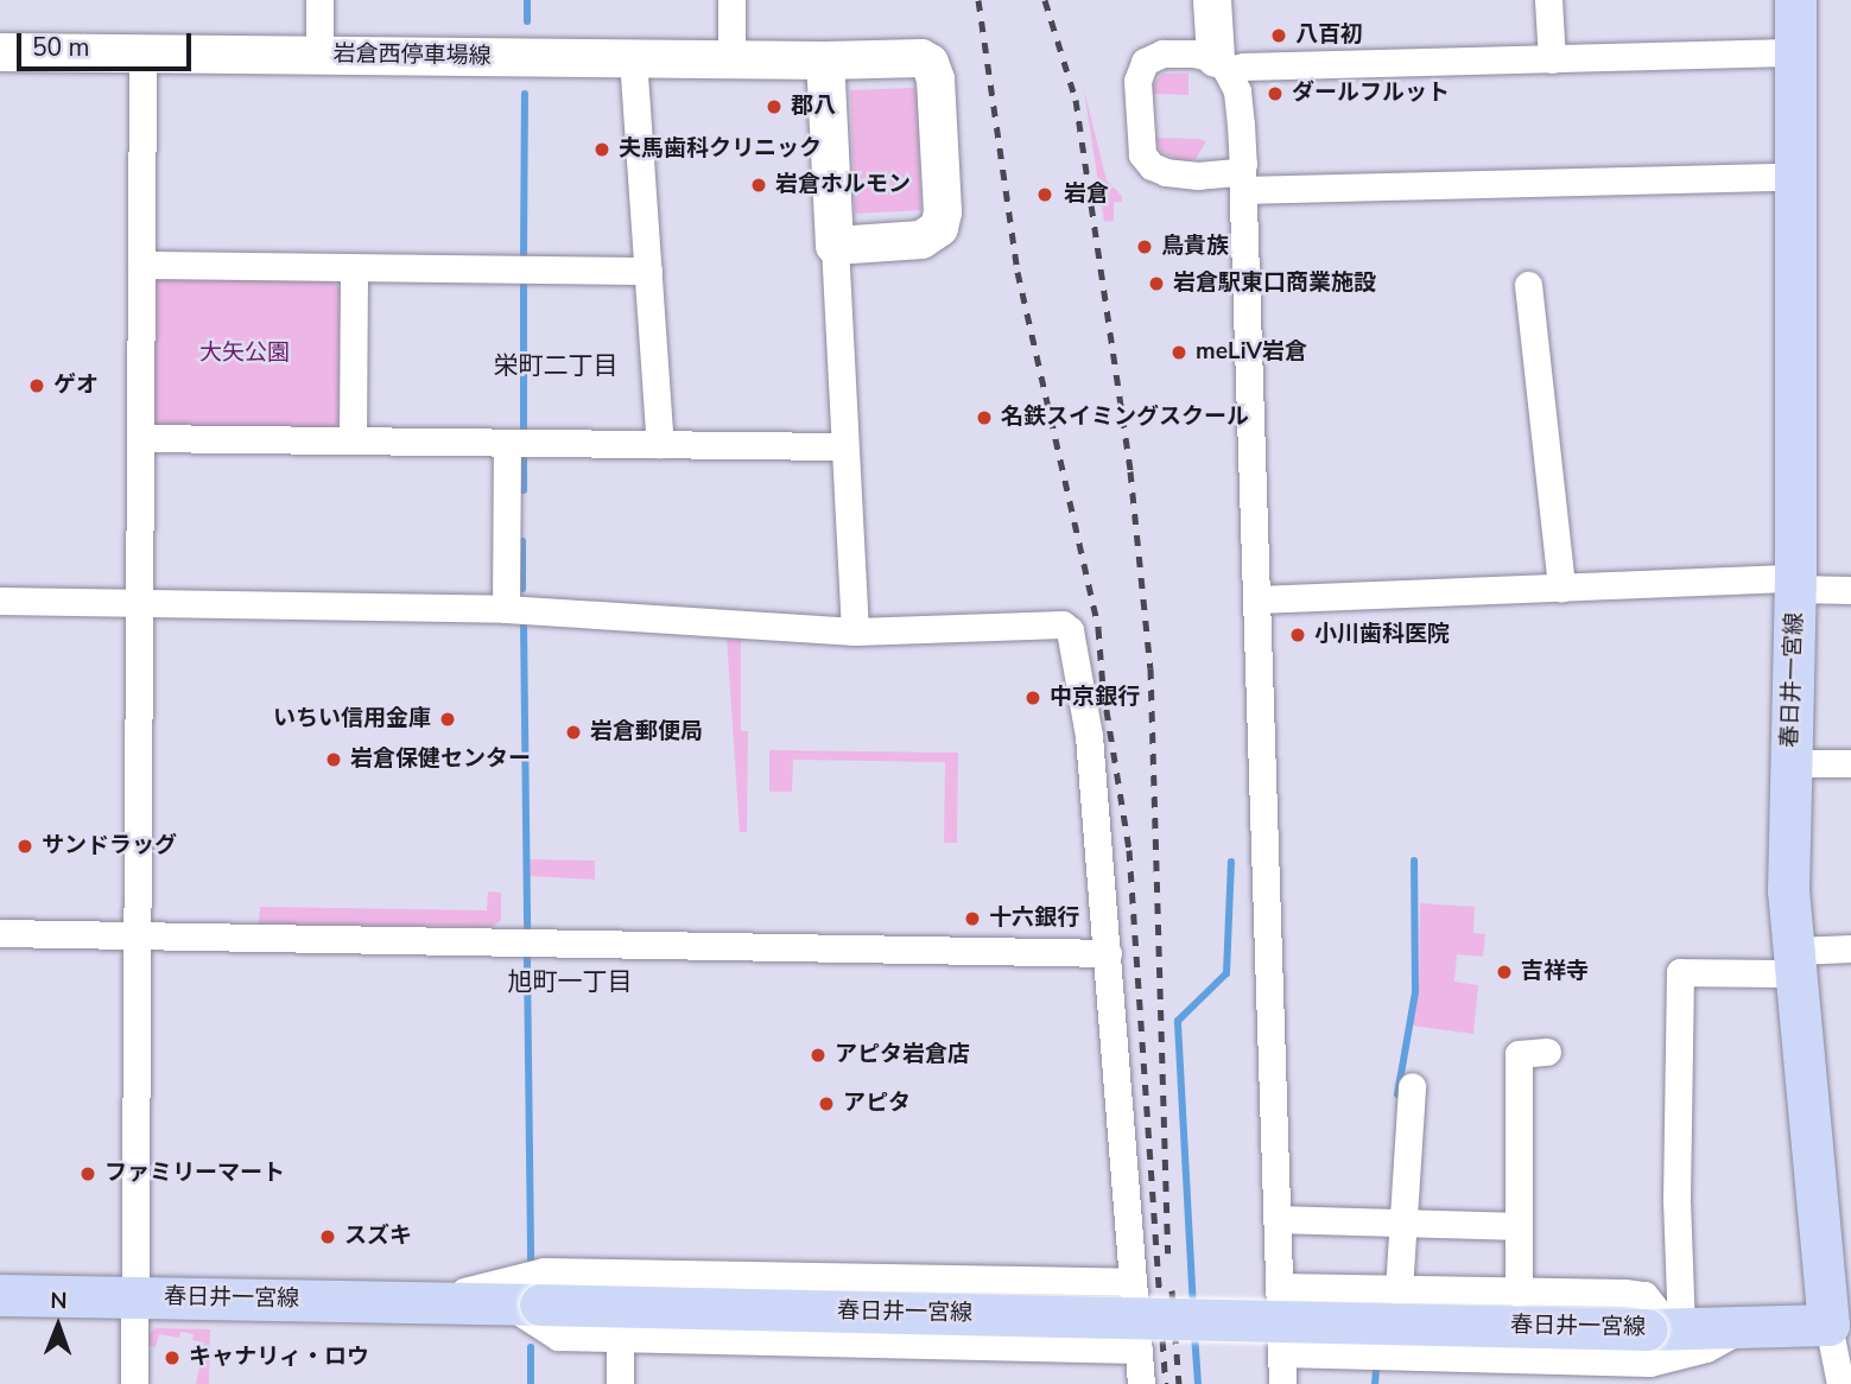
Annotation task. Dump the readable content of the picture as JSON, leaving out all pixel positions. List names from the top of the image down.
{
  "streets": {
    "main road": ["岩倉西停車場線", "春日井一宮線"]
  },
  "districts": ["栄町二丁目", "旭町一丁目"],
  "parks": ["大矢公園"],
  "places": [
    "八百初",
    "ダールフルット",
    "郡八",
    "夫馬歯科クリニック",
    "岩倉ホルモン",
    "岩倉",
    "鳥貴族",
    "岩倉駅東口商業施設",
    "meLiV岩倉",
    "ゲオ",
    "名鉄スイミングスクール",
    "小川歯科医院",
    "中京銀行",
    "いちい信用金庫",
    "岩倉郵便局",
    "岩倉保健センター",
    "サンドラッグ",
    "十六銀行",
    "吉祥寺",
    "アピタ岩倉店",
    "アピタ",
    "ファミリーマート",
    "スズキ",
    "キャナリィ・ロウ"
  ],
  "scale_bar": "50 m",
  "north": "top"
}
